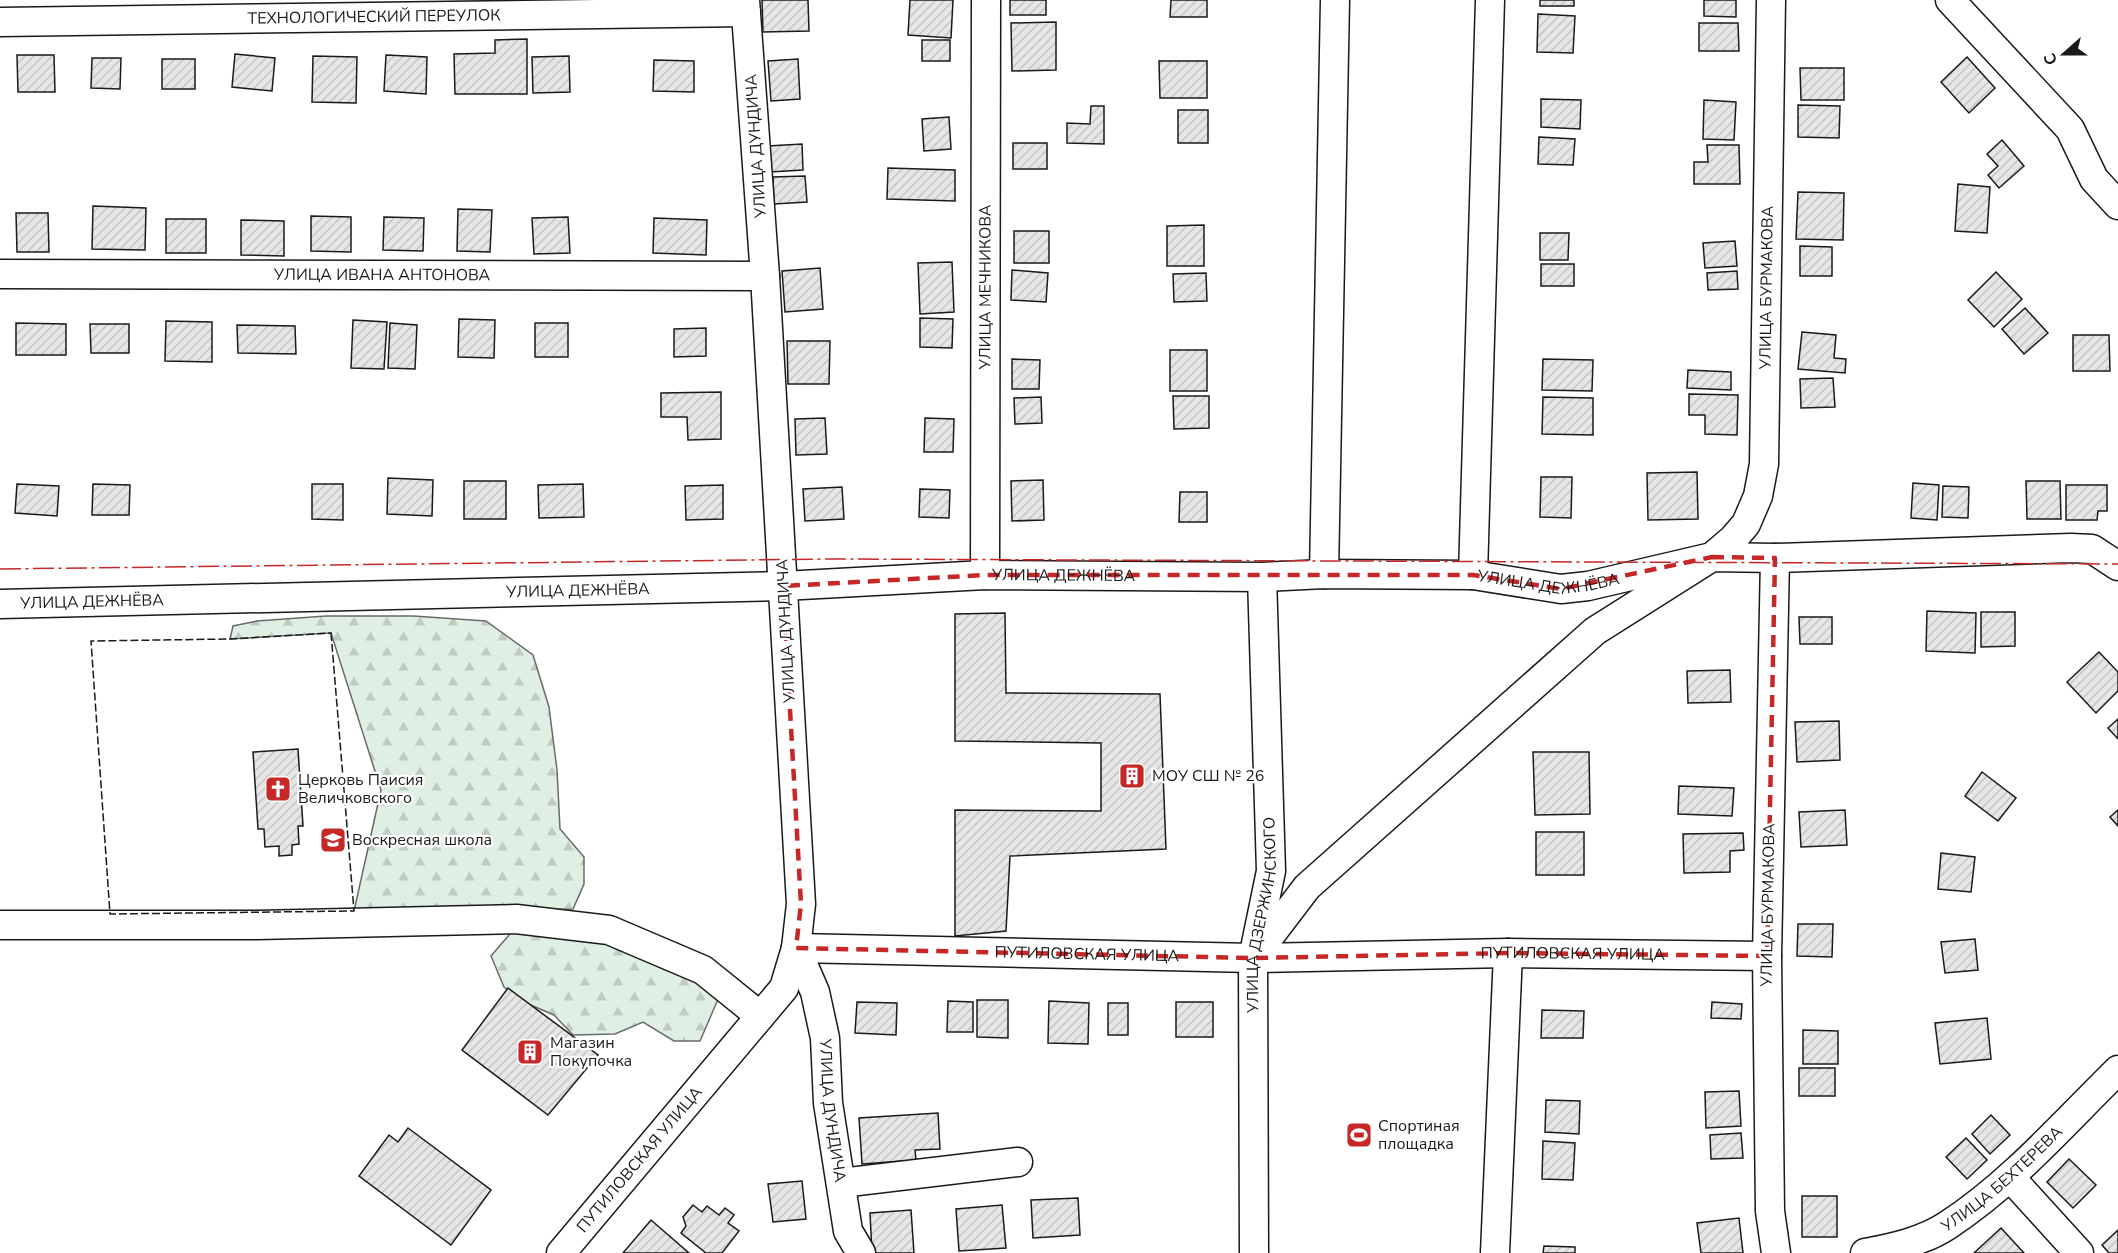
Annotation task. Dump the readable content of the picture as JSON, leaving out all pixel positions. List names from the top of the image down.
{
  "streets": {
    "street": [
      "ТЕХНОЛОГИЧЕСКИЙ ПЕРЕУЛОК",
      "УЛИЦА ДУНДИЧА",
      "УЛИЦА ИВАНА АНТОНОВА",
      "УЛИЦА МЕЧНИКОВА",
      "УЛИЦА БУРМАКОВА",
      "УЛИЦА ДЕЖНЁВА",
      "УЛИЦА ДЗЕРЖИНСКОГО",
      "ПУТИЛОВСКАЯ УЛИЦА",
      "УЛИЦА БЕХТЕРЕВА"
    ]
  },
  "crossings": [
    ["ТЕХНОЛОГИЧЕСКИЙ ПЕРЕУЛОК", "УЛИЦА ДУНДИЧА"],
    ["УЛИЦА ДУНДИЧА", "УЛИЦА ИВАНА АНТОНОВА"],
    ["УЛИЦА ДУНДИЧА", "УЛИЦА ДЕЖНЁВА"],
    ["УЛИЦА ДУНДИЧА", "ПУТИЛОВСКАЯ УЛИЦА"],
    ["УЛИЦА МЕЧНИКОВА", "УЛИЦА ДЕЖНЁВА"],
    ["УЛИЦА БУРМАКОВА", "УЛИЦА ДЕЖНЁВА"],
    ["УЛИЦА БУРМАКОВА", "УЛИЦА ДЗЕРЖИНСКОГО"],
    ["УЛИЦА БУРМАКОВА", "ПУТИЛОВСКАЯ УЛИЦА"],
    ["УЛИЦА ДЕЖНЁВА", "УЛИЦА ДЗЕРЖИНСКОГО"],
    ["УЛИЦА ДЗЕРЖИНСКОГО", "ПУТИЛОВСКАЯ УЛИЦА"]
  ],
  "places": {
    "building": ["МОУ СШ № 26", "Магазин Покупочка"],
    "church": ["Церковь Паисия Величковского"],
    "school or university": ["Воскресная школа"],
    "sports": ["Спортиная площадка"]
  },
  "north": "left"
}
